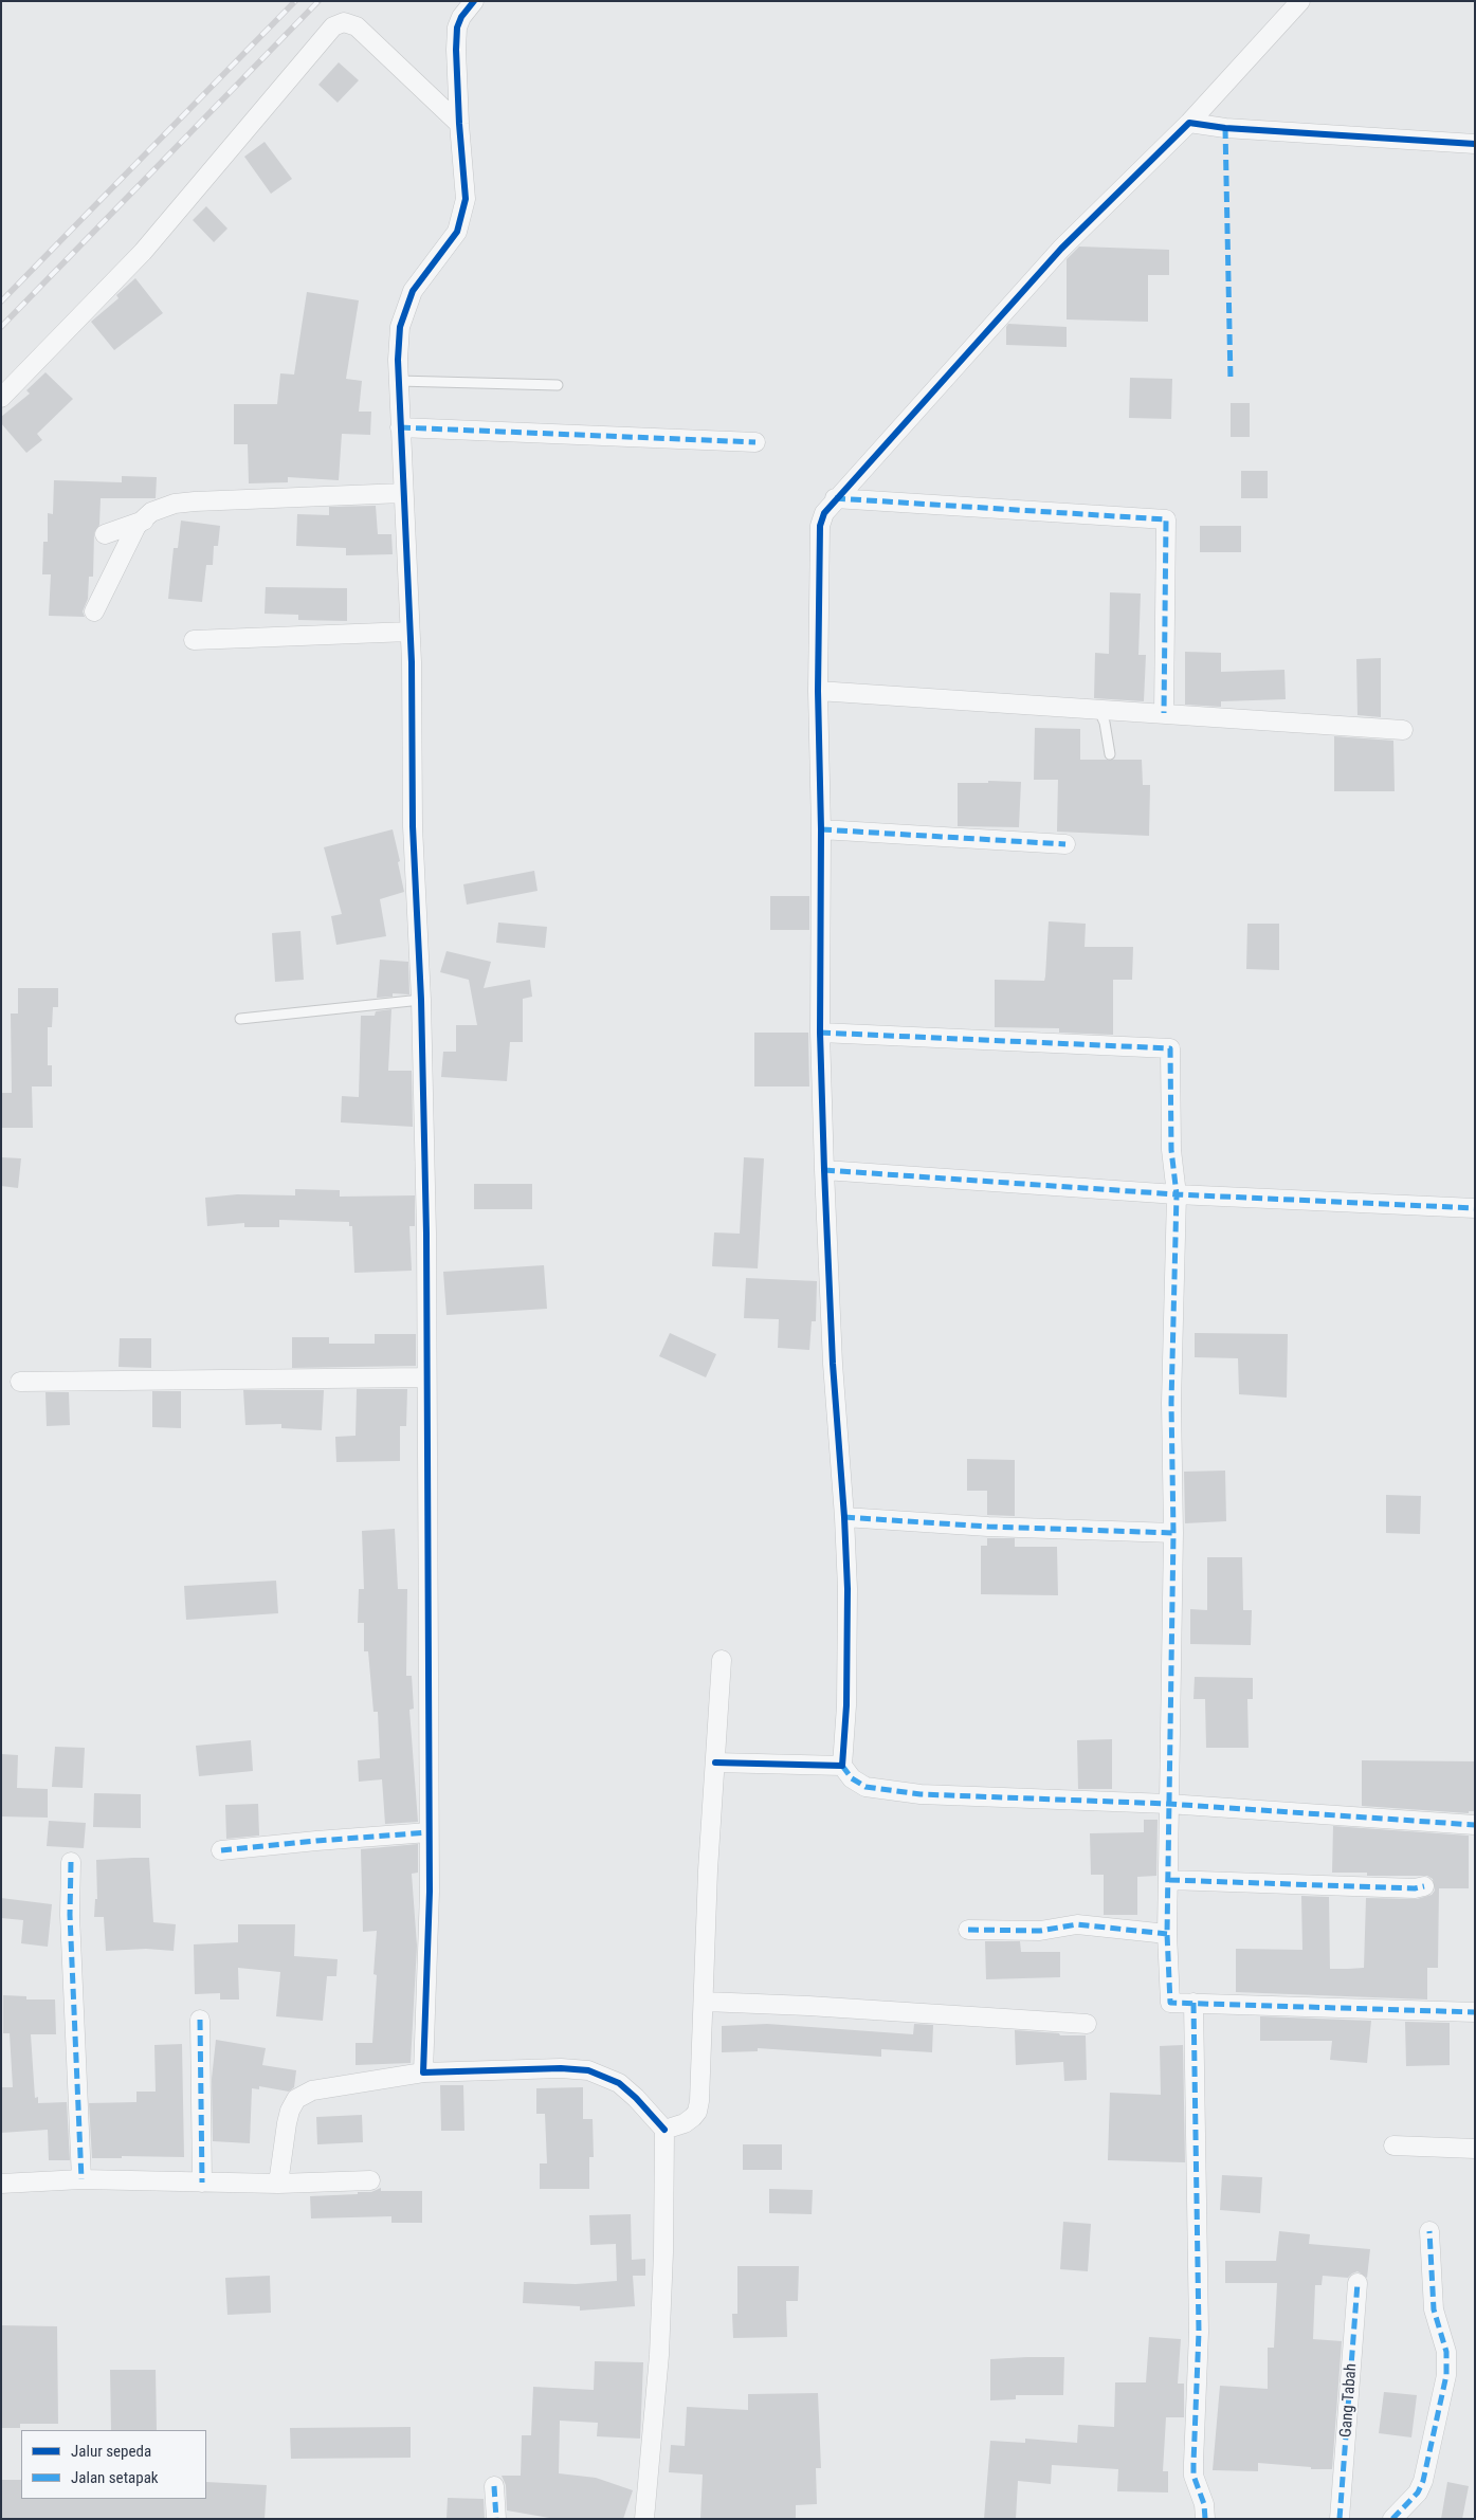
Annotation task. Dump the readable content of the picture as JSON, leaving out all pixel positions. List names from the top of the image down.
{
  "streets": {
    "street": ["Gang Tabah"]
  },
  "legend": ["Jalur sepeda", "Jalan setapak"]
}
